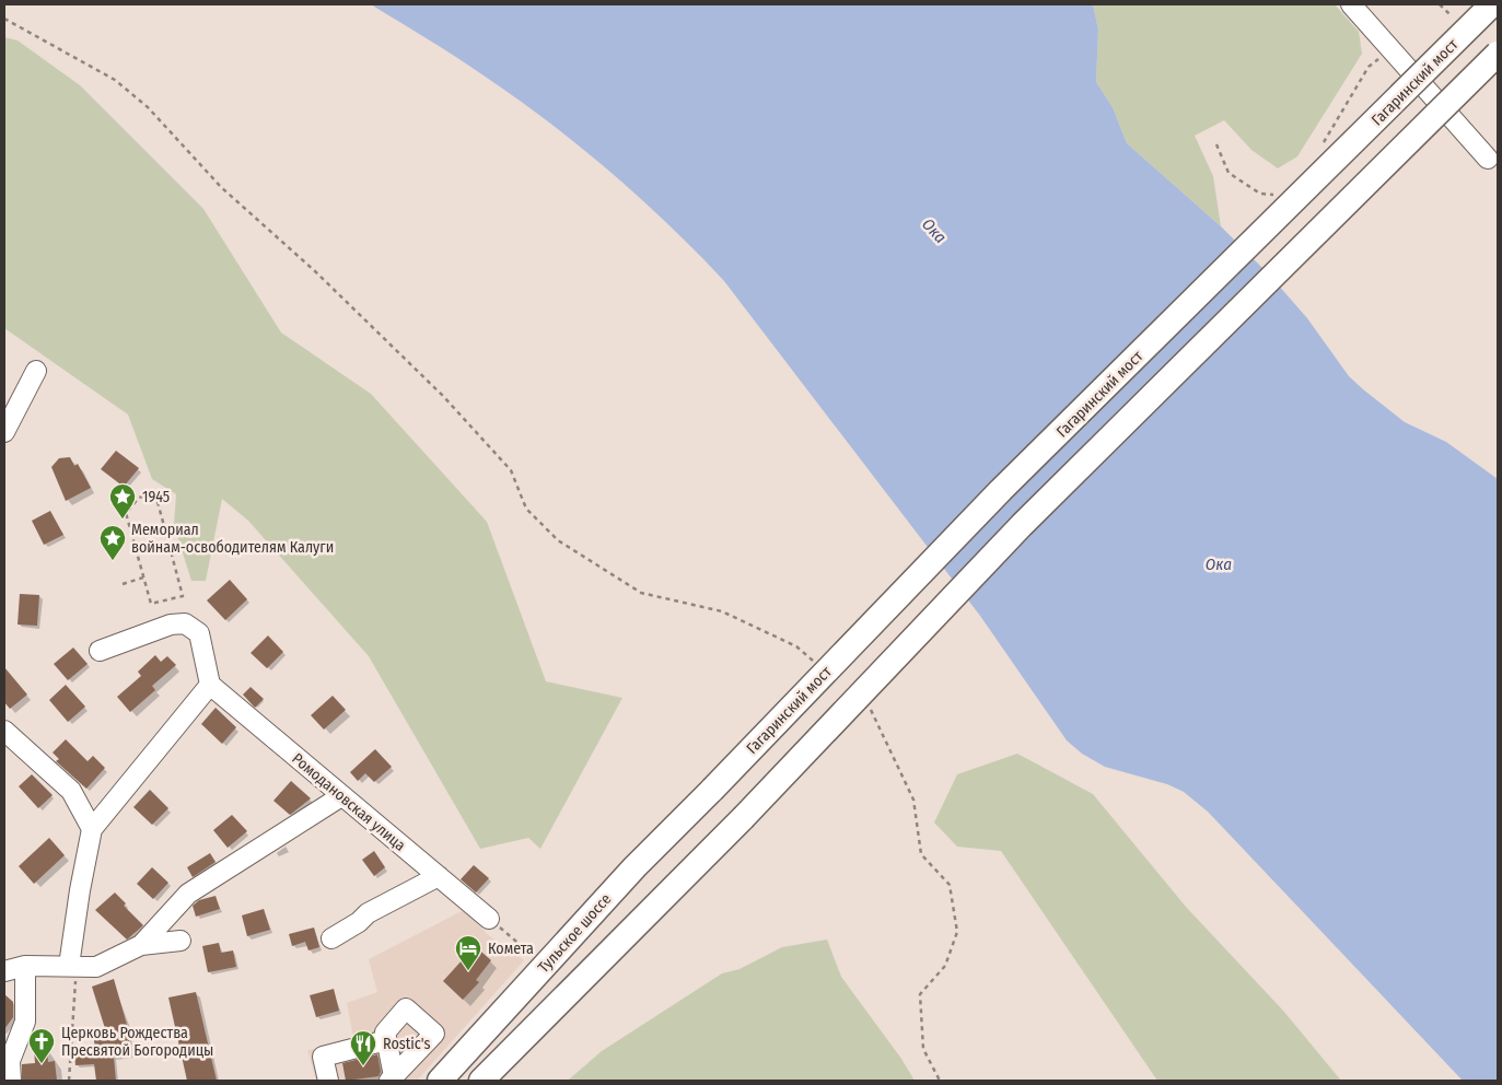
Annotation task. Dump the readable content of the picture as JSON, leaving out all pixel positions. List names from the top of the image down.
{
  "streets": {
    "main road": ["Гагаринский мост", "Тульское шоссе"],
    "street": ["Ромодановская улица"]
  },
  "crossings": [
    ["Гагаринский мост", "Тульское шоссе"]
  ],
  "water": ["Ока"],
  "places": {
    "place": ["1945", "Мемориал войнам-освободителям Калуги"],
    "hotel": ["Комета"],
    "church": ["Церковь Рождества Пресвятой Богородицы"],
    "restaurant": ["Rostic's"]
  }
}
